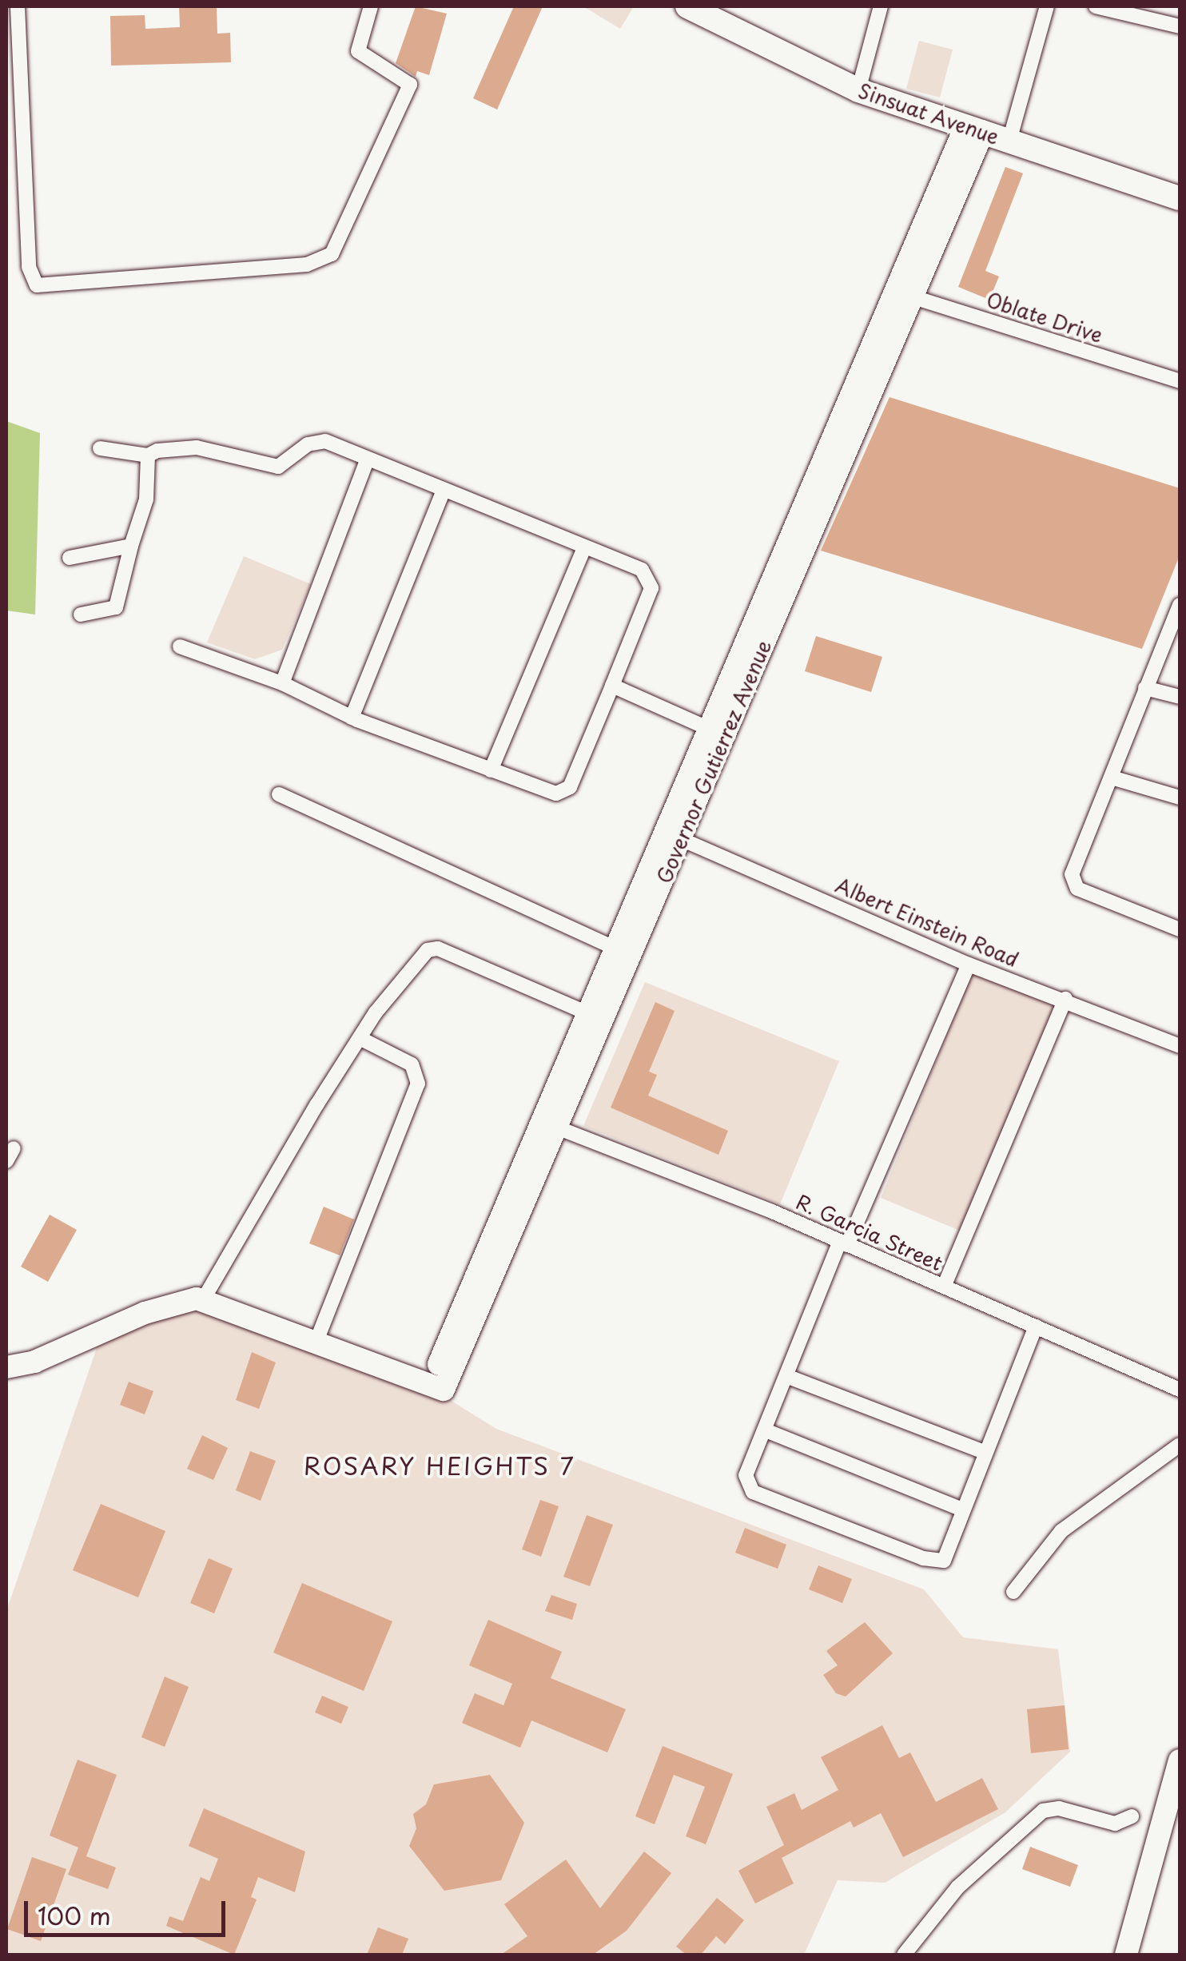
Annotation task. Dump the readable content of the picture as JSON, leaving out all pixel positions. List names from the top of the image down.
{
  "streets": {
    "main road": ["Sinsuat Avenue"],
    "street": [
      "Oblate Drive",
      "Governor Gutierrez Avenue",
      "Albert Einstein Road",
      "R. Garcia Street"
    ]
  },
  "crossings": [
    ["Sinsuat Avenue", "Governor Gutierrez Avenue"],
    ["Oblate Drive", "Governor Gutierrez Avenue"],
    ["Governor Gutierrez Avenue", "Albert Einstein Road"],
    ["Governor Gutierrez Avenue", "R. Garcia Street"]
  ],
  "districts": ["ROSARY HEIGHTS 7"],
  "scale_bar": "100 m"
}
